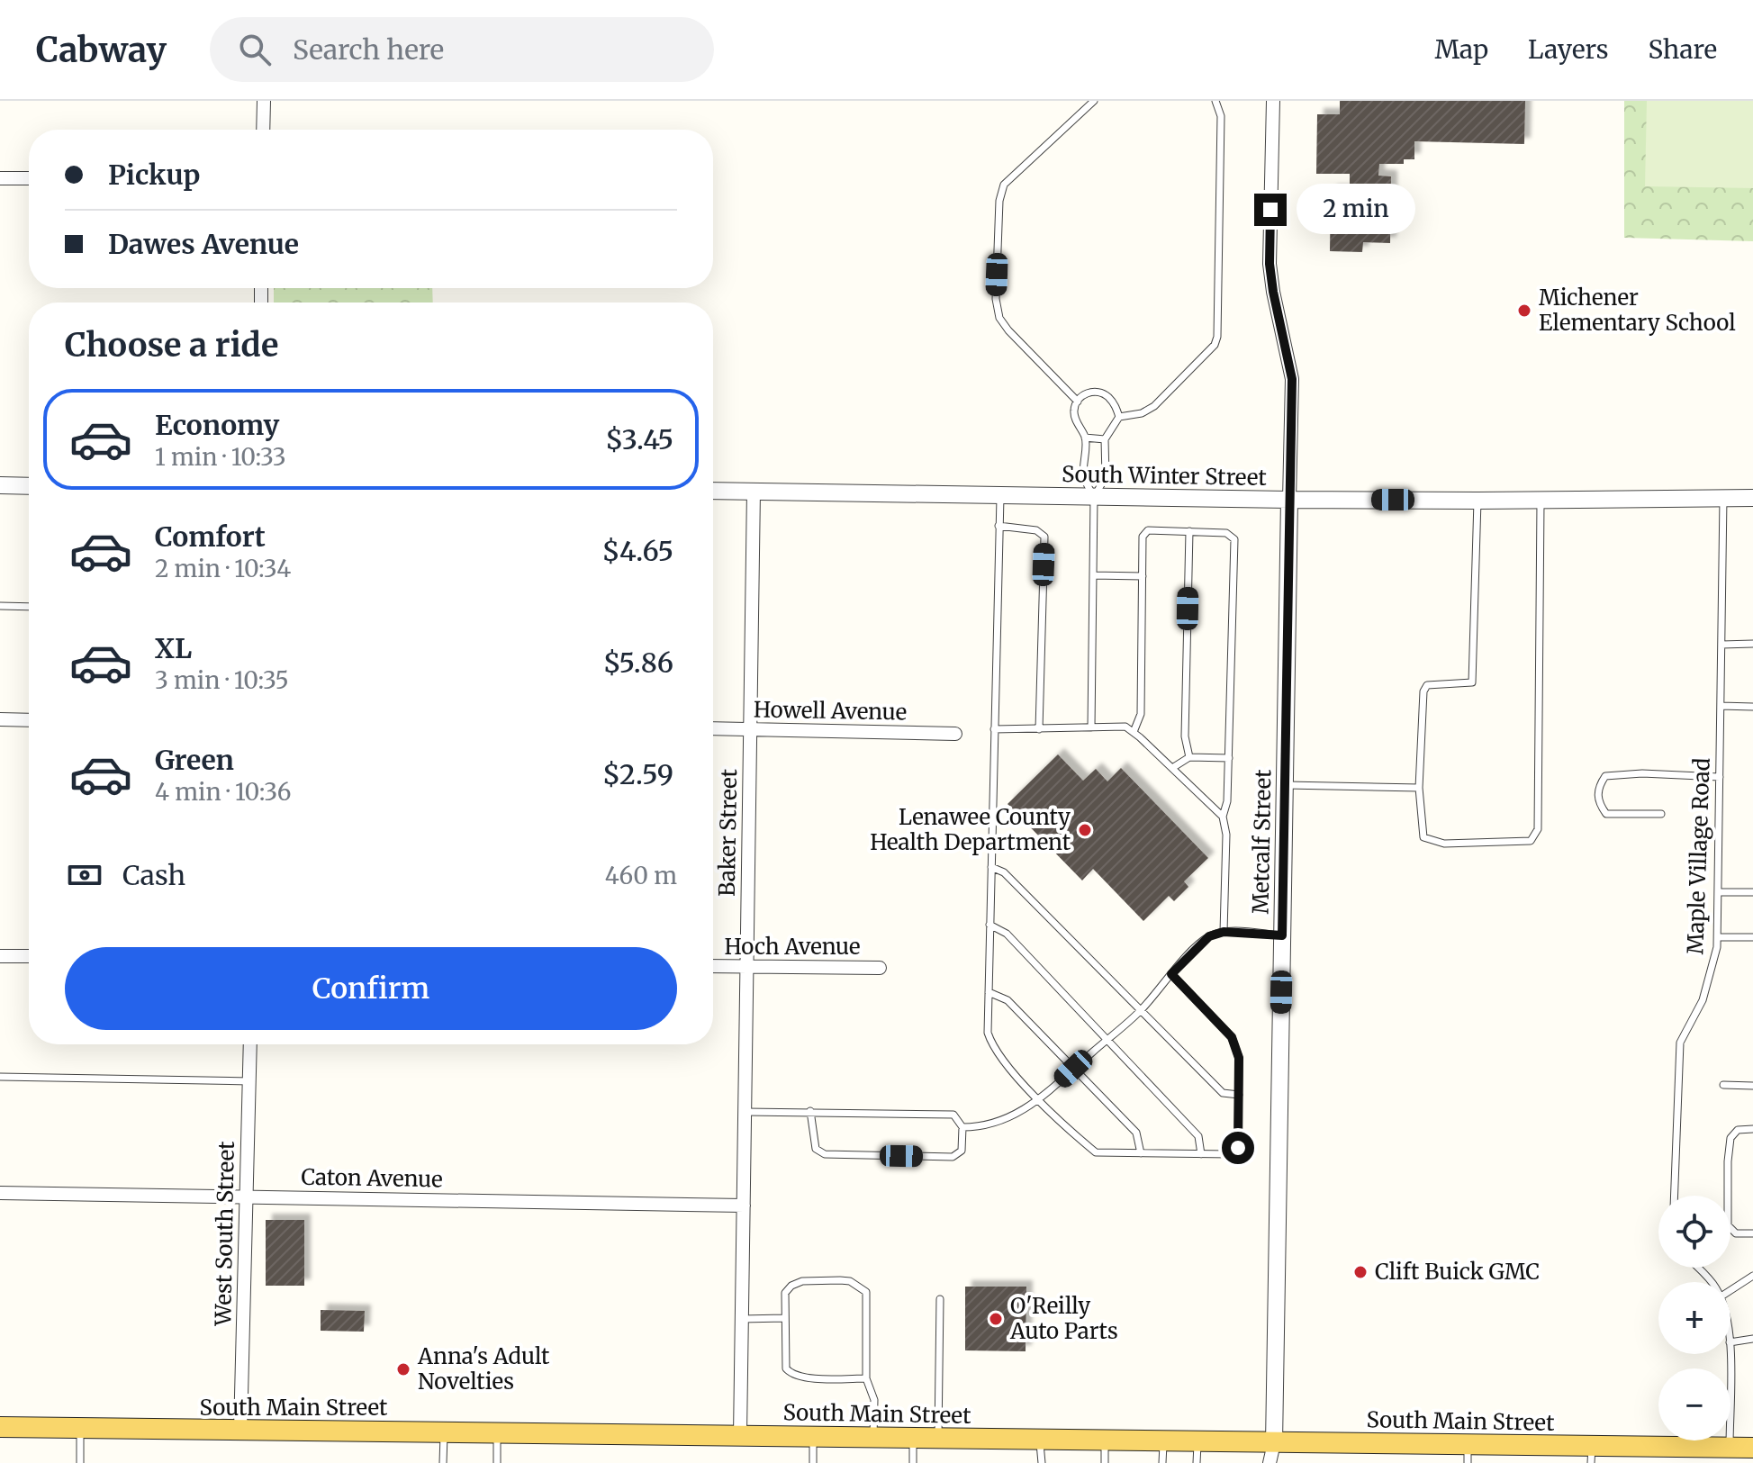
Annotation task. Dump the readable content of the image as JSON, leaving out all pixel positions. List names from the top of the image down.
{
  "streets": {
    "main road": ["South Main Street"],
    "street": [
      "South Winter Street",
      "Howell Avenue",
      "Baker Street",
      "Metcalf Street",
      "Hoch Avenue",
      "Caton Avenue",
      "West South Street"
    ],
    "lane": ["Maple Village Road"]
  },
  "crossings": [
    ["South Winter Street", "Baker Street"],
    ["South Winter Street", "Metcalf Street"],
    ["South Winter Street", "Maple Village Road"],
    ["Howell Avenue", "Baker Street"],
    ["Baker Street", "Hoch Avenue"],
    ["Baker Street", "Caton Avenue"],
    ["Baker Street", "South Main Street"],
    ["Metcalf Street", "South Main Street"],
    ["Caton Avenue", "West South Street"],
    ["West South Street", "South Main Street"]
  ],
  "places": [
    "Michener Elementary School",
    "Lenawee County Health Department",
    "Clift Buick GMC",
    "O'Reilly Auto Parts",
    "Anna's Adult Novelties"
  ],
  "page": {
    "header": "Cabway",
    "search": "Search here",
    "nav": ["Map", "Layers", "Share"],
    "banner": ["Pickup", "Dawes Avenue"],
    "bubble": "2 min",
    "heading": "Choose a ride",
    "list": [
      {
        "name": "Economy",
        "note": "1 min · 10:33",
        "value": "$3.45"
      },
      {
        "name": "Comfort",
        "note": "2 min · 10:34",
        "value": "$4.65"
      },
      {
        "name": "XL",
        "note": "3 min · 10:35",
        "value": "$5.86"
      },
      {
        "name": "Green",
        "note": "4 min · 10:36",
        "value": "$2.59"
      }
    ],
    "pay": ["Cash", "460 m"],
    "buttons": "Confirm",
    "map_buttons": ["+", "−"]
  }
}
